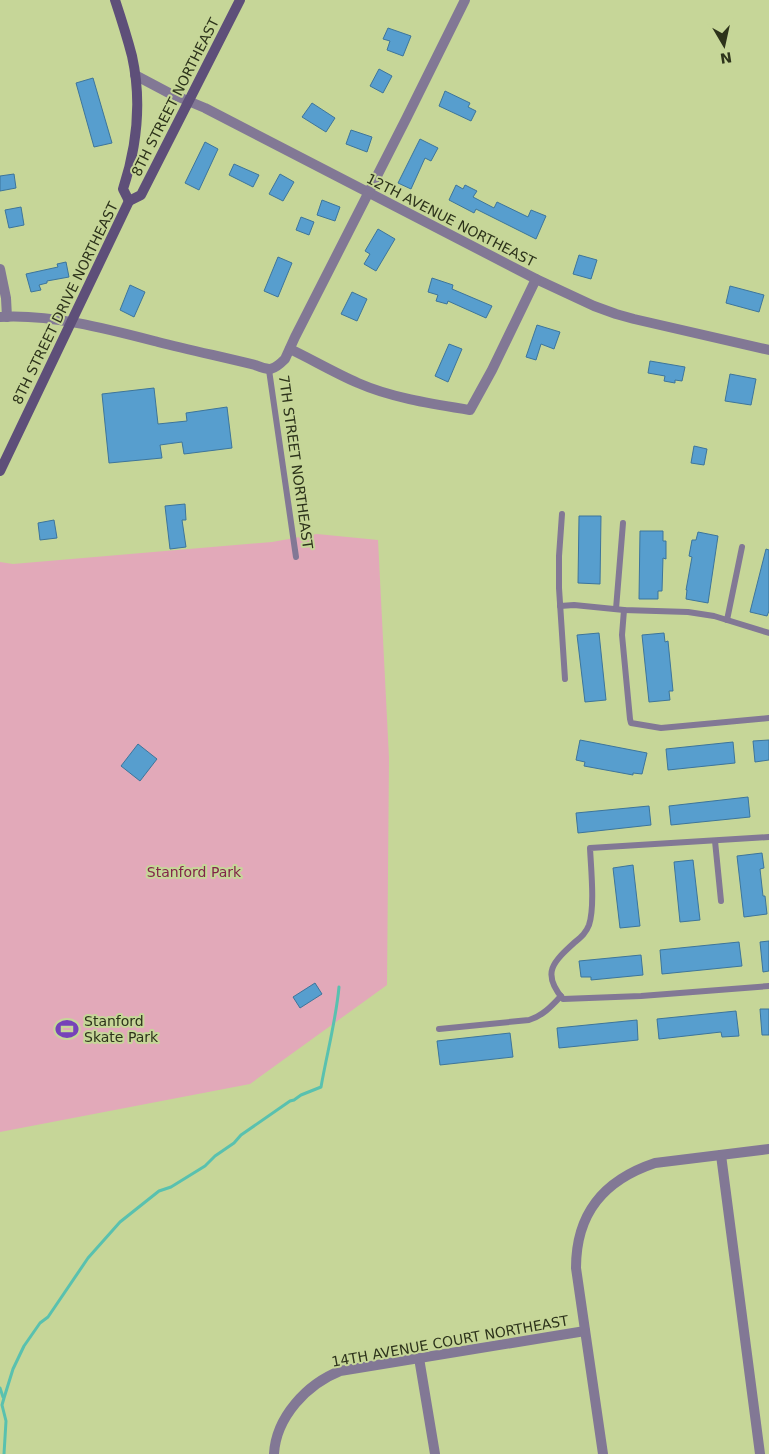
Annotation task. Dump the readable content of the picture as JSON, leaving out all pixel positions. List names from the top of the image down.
{
  "streets": {
    "main road": ["8TH STREET NORTHEAST", "8TH STREET DRIVE NORTHEAST"],
    "street": ["12TH AVENUE NORTHEAST", "7TH STREET NORTHEAST", "14TH AVENUE COURT NORTHEAST"]
  },
  "crossings": [
    ["8TH STREET NORTHEAST", "12TH AVENUE NORTHEAST"],
    ["8TH STREET NORTHEAST", "8TH STREET DRIVE NORTHEAST"],
    ["12TH AVENUE NORTHEAST", "7TH STREET NORTHEAST"]
  ],
  "parks": ["Stanford Park"],
  "places": {
    "sports": ["Stanford Skate Park"]
  },
  "north": "bottom"
}
